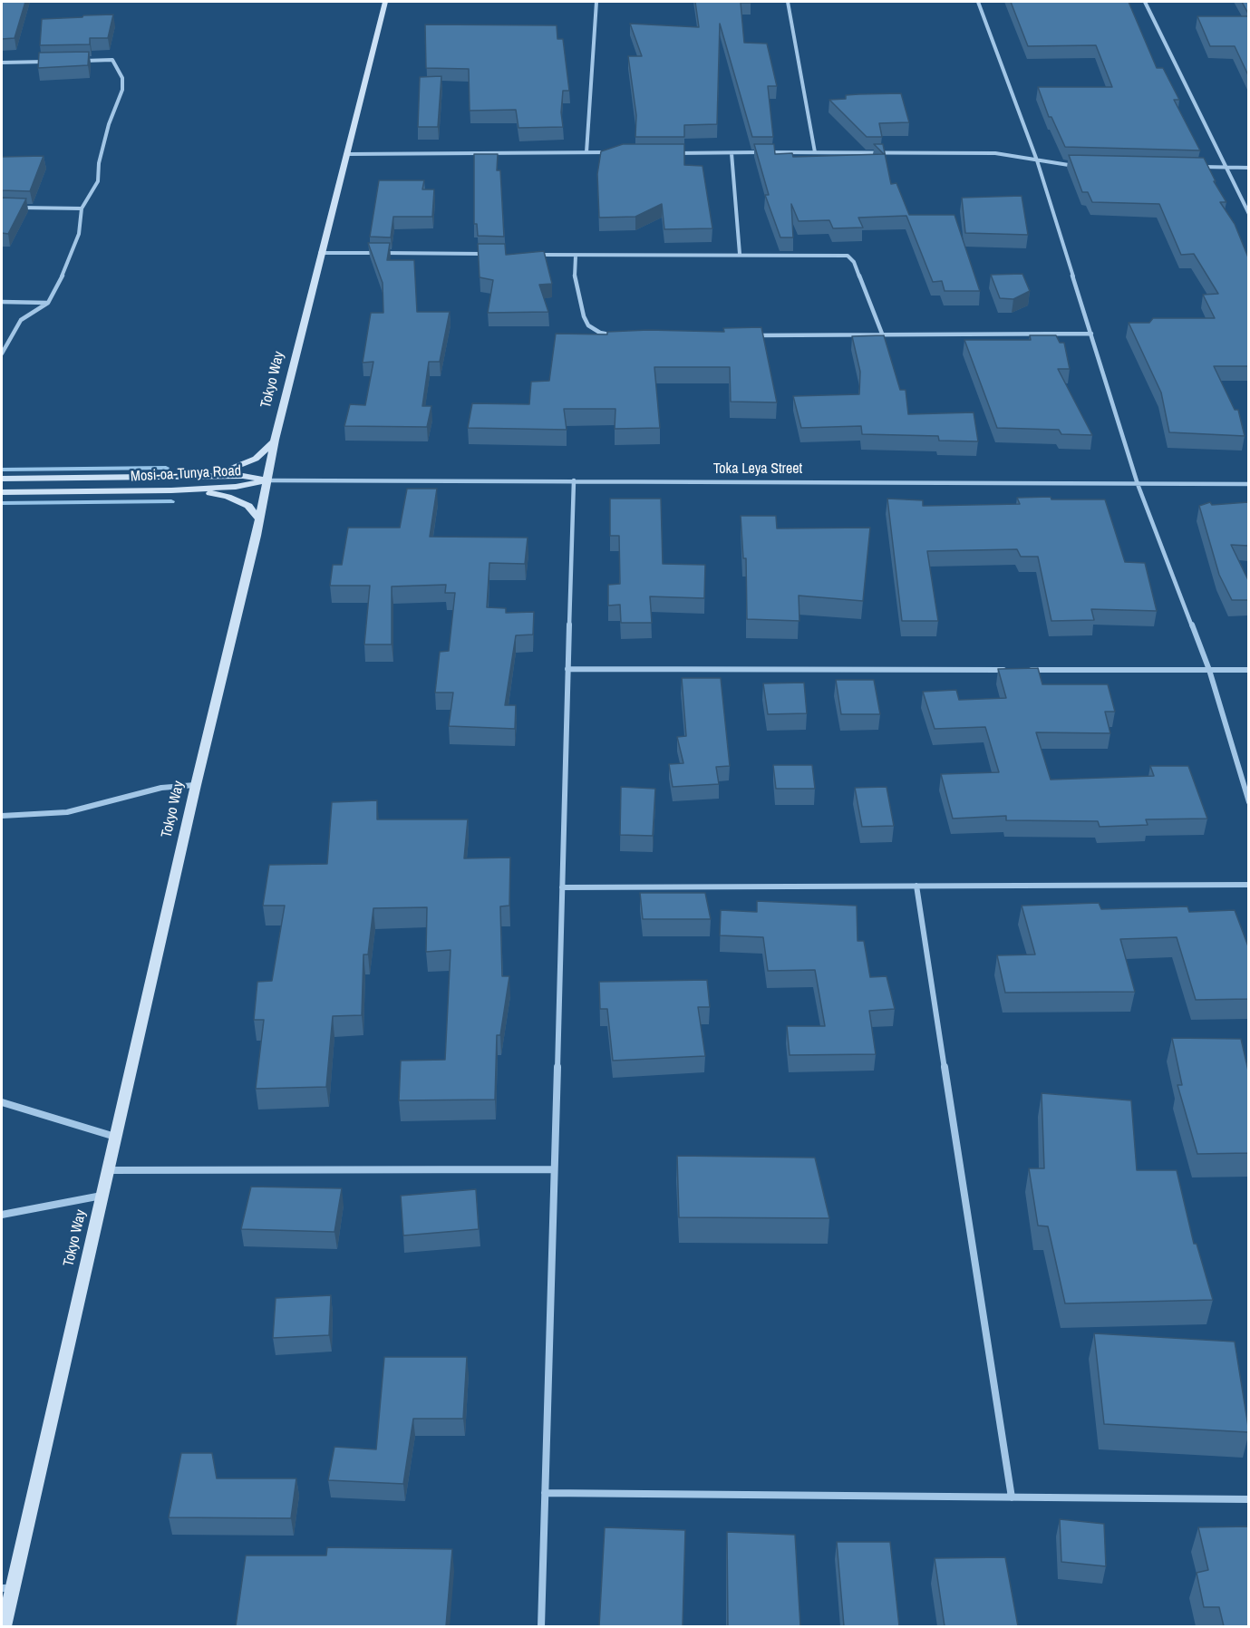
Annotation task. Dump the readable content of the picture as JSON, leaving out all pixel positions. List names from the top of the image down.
{
  "streets": {
    "main road": ["Tokyo Way", "Mosi-oa-Tunya Road"],
    "street": ["Toka Leya Street"]
  },
  "crossings": [
    ["Tokyo Way", "Toka Leya Street"],
    ["Tokyo Way", "Mosi-oa-Tunya Road"],
    ["Toka Leya Street", "Mosi-oa-Tunya Road"]
  ]
}
